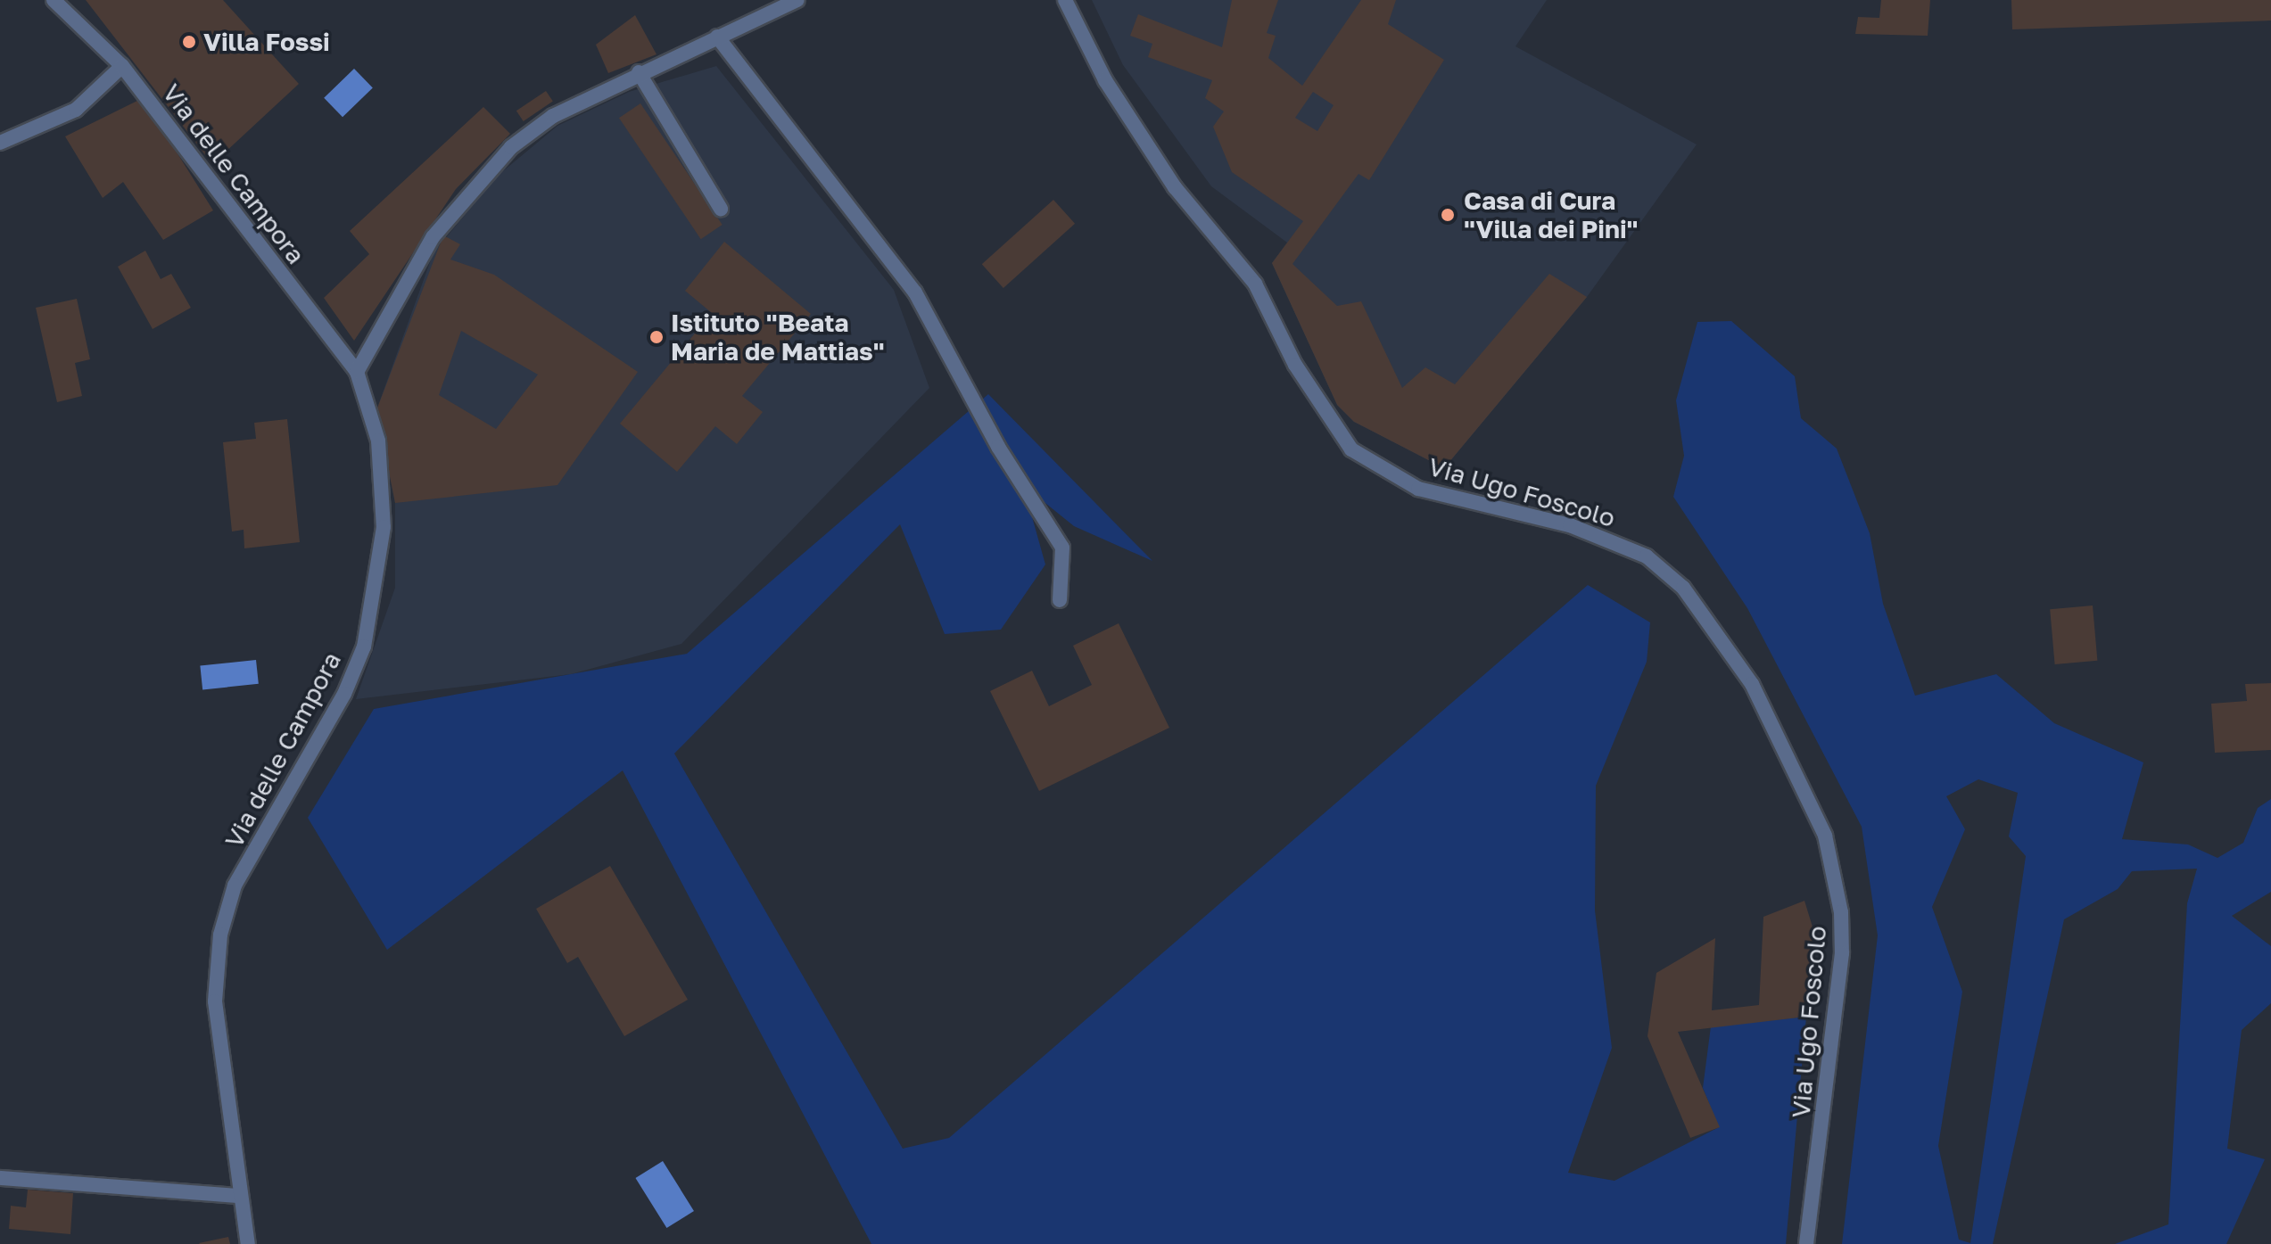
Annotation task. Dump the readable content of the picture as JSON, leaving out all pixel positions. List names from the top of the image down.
{
  "streets": {
    "street": ["Via delle Campora", "Via Ugo Foscolo"]
  },
  "places": ["Villa Fossi", "Casa di Cura \"Villa dei Pini\"", "Istituto \"Beata Maria de Mattias\""]
}
